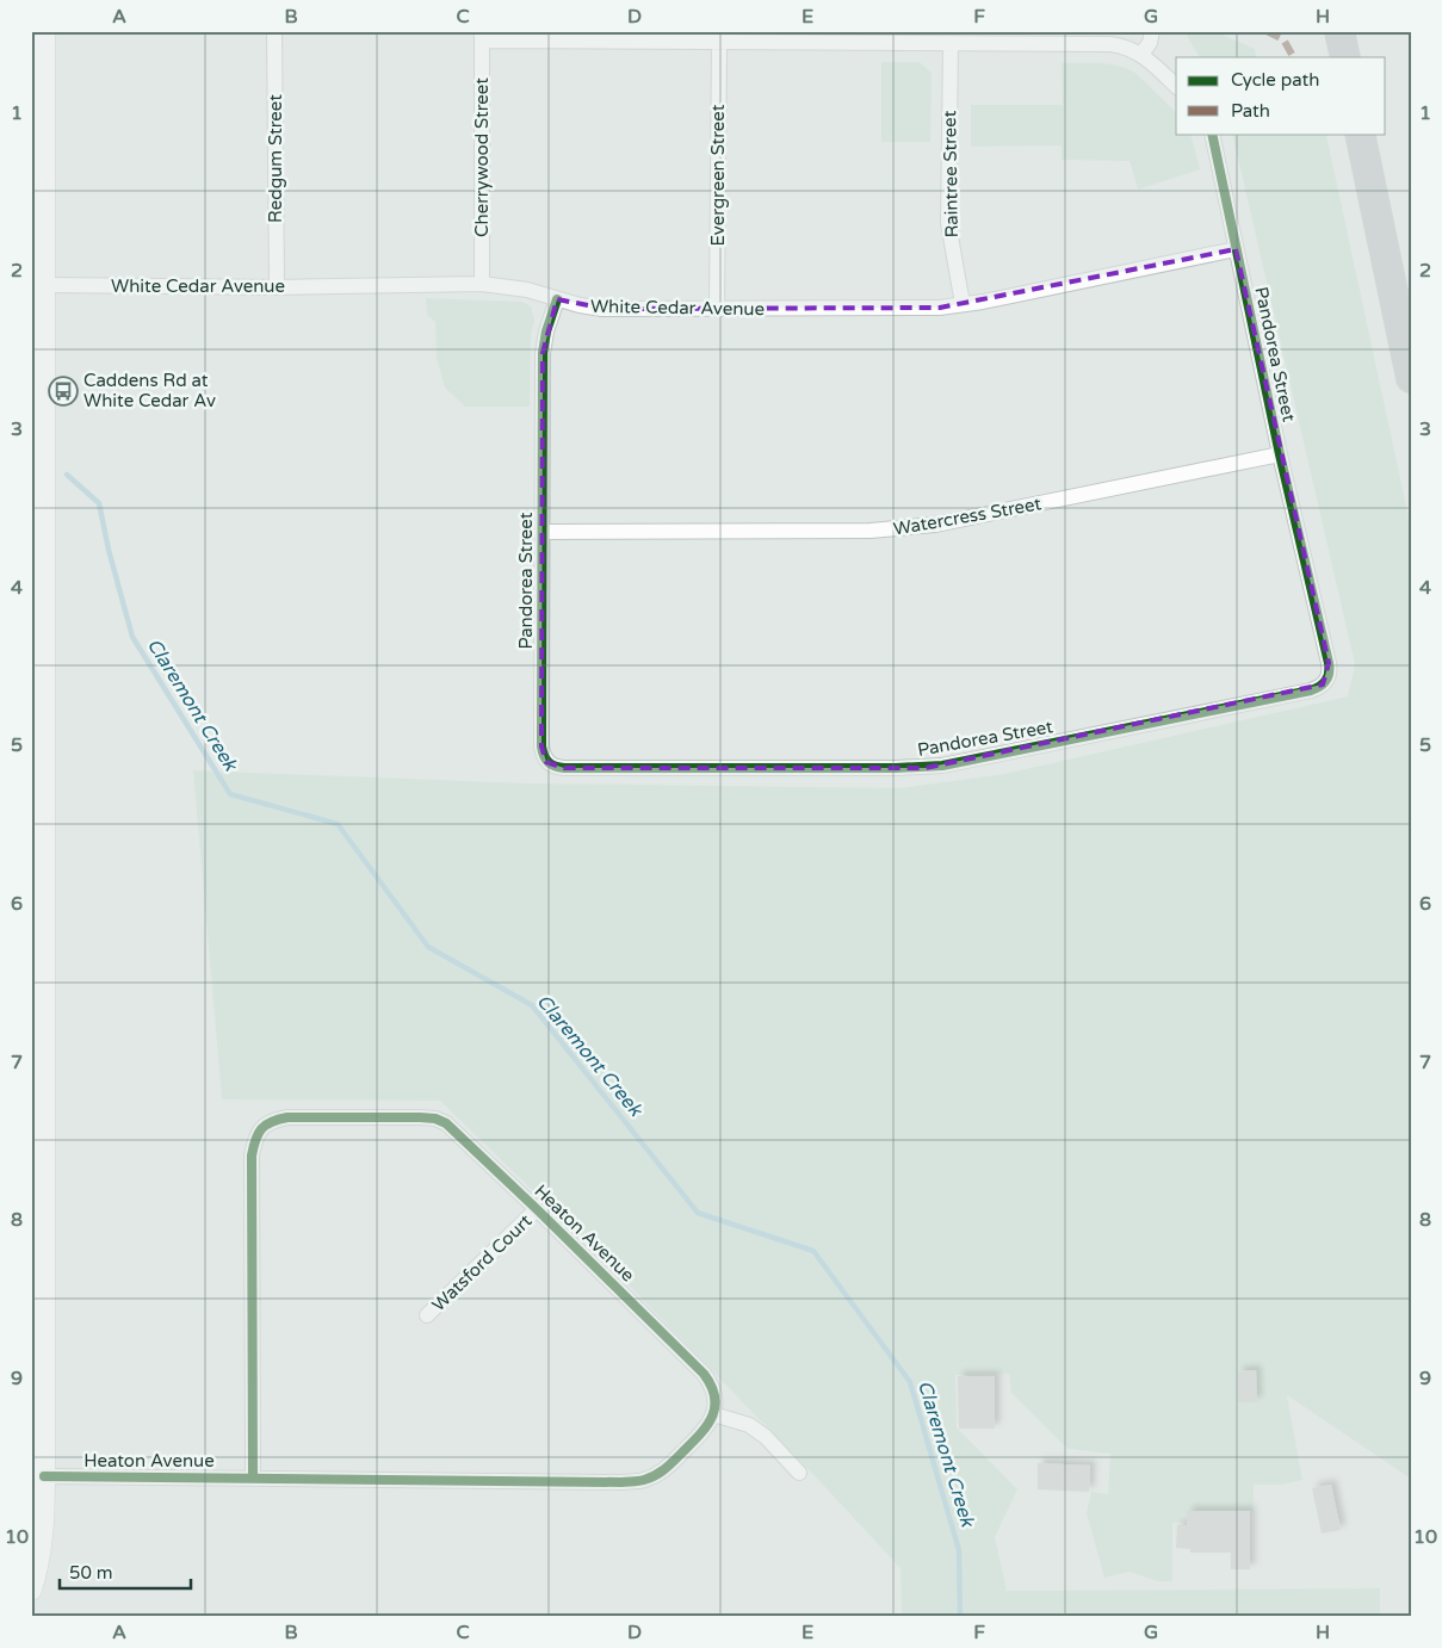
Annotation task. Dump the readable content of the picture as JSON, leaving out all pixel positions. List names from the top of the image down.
{
  "streets": {
    "street": [
      "Cherrywood Street",
      "Redgum Street",
      "Raintree Street",
      "Evergreen Street",
      "White Cedar Avenue",
      "Pandorea Street",
      "Watercress Street",
      "Heaton Avenue",
      "Watsford Court"
    ]
  },
  "crossings": [
    ["Cherrywood Street", "White Cedar Avenue"],
    ["Redgum Street", "White Cedar Avenue"],
    ["Raintree Street", "White Cedar Avenue"],
    ["Evergreen Street", "White Cedar Avenue"],
    ["White Cedar Avenue", "Pandorea Street"],
    ["Pandorea Street", "Watercress Street"],
    ["Heaton Avenue", "Watsford Court"]
  ],
  "water": ["Claremont Creek"],
  "places": {
    "bus stop": ["Caddens Rd at White Cedar Av"]
  },
  "legend": ["Cycle path", "Path"],
  "scale_bar": "50 m",
  "grid": {
    "columns": [
      "A",
      "B",
      "C",
      "D",
      "E",
      "F",
      "G",
      "H"
    ],
    "rows": [
      "1",
      "2",
      "3",
      "4",
      "5",
      "6",
      "7",
      "8",
      "9",
      "10"
    ]
  }
}
